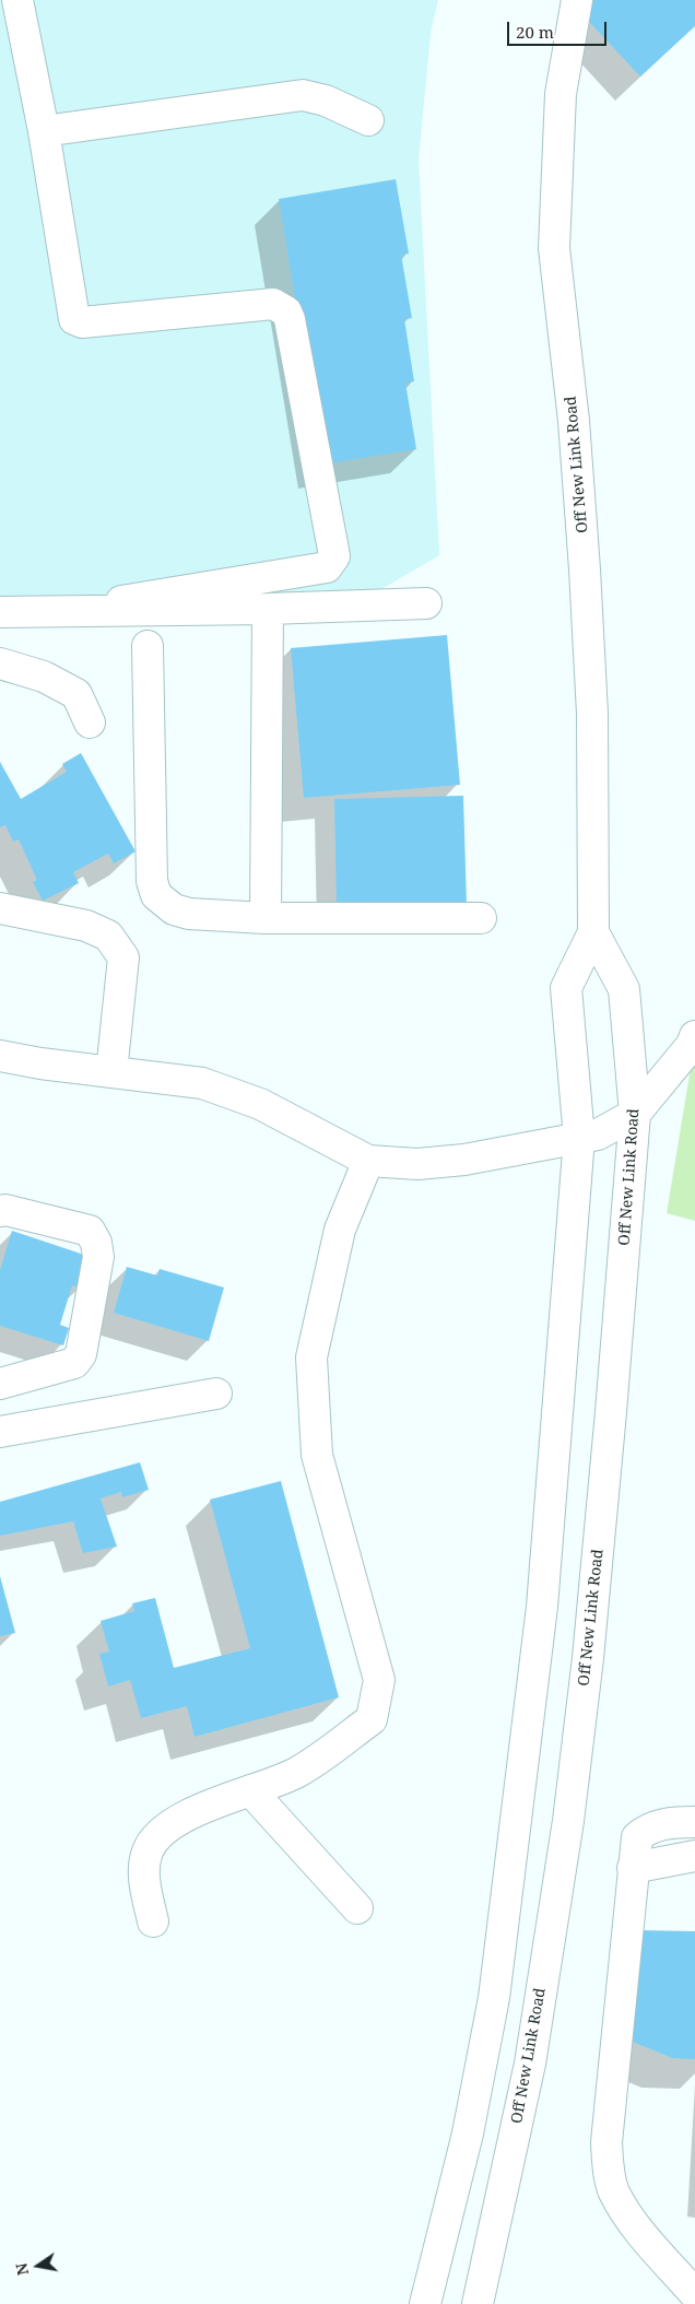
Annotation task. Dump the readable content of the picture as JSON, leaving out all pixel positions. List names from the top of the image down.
{
  "streets": {
    "street": ["Off New Link Road"]
  },
  "scale_bar": "20 m",
  "north": "left"
}
